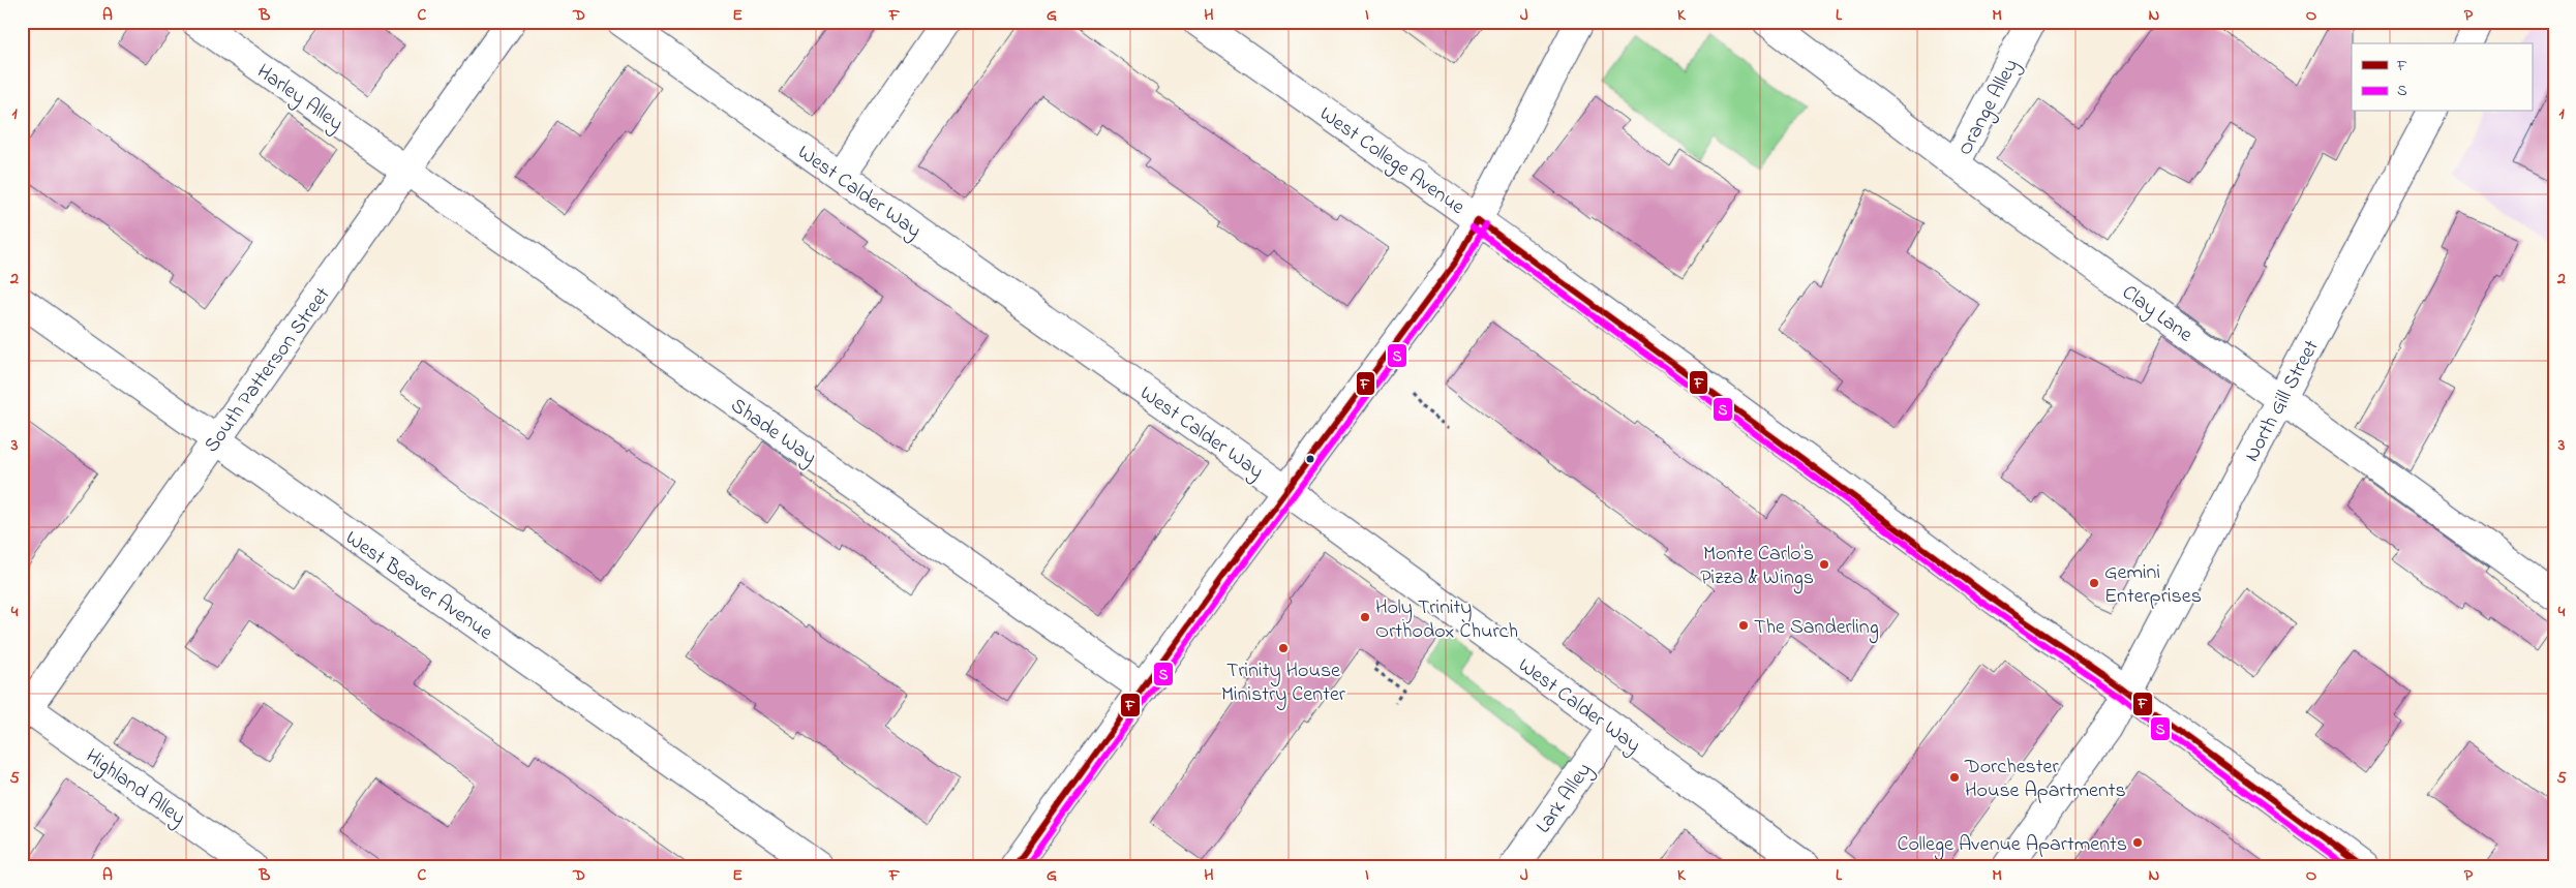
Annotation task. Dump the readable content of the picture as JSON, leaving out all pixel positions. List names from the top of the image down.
{
  "streets": {
    "street": [
      "Harley Alley",
      "Orange Alley",
      "West College Avenue",
      "West Calder Way",
      "Clay Lane",
      "South Patterson Street",
      "North Gill Street",
      "Shade Way",
      "West Beaver Avenue",
      "Highland Alley",
      "Lark Alley"
    ]
  },
  "crossings": [
    ["Harley Alley", "South Patterson Street"],
    ["Harley Alley", "Shade Way"],
    ["Orange Alley", "Clay Lane"],
    ["West College Avenue", "North Gill Street"],
    ["West Calder Way", "Lark Alley"],
    ["Clay Lane", "North Gill Street"],
    ["South Patterson Street", "Shade Way"],
    ["South Patterson Street", "West Beaver Avenue"],
    ["South Patterson Street", "Highland Alley"]
  ],
  "places": [
    "Monte Carlo's Pizza & Wings",
    "Gemini Enterprises",
    "Holy Trinity Orthodox Church",
    "The Sanderling",
    "Trinity House Ministry Center",
    "Dorchester House Apartments",
    "College Avenue Apartments"
  ],
  "lines": ["transit line F", "transit line S"],
  "legend": ["F", "S"],
  "grid": {
    "columns": [
      "A",
      "B",
      "C",
      "D",
      "E",
      "F",
      "G",
      "H",
      "I",
      "J",
      "K",
      "L",
      "M",
      "N",
      "O",
      "P"
    ],
    "rows": [
      "1",
      "2",
      "3",
      "4",
      "5"
    ]
  }
}
